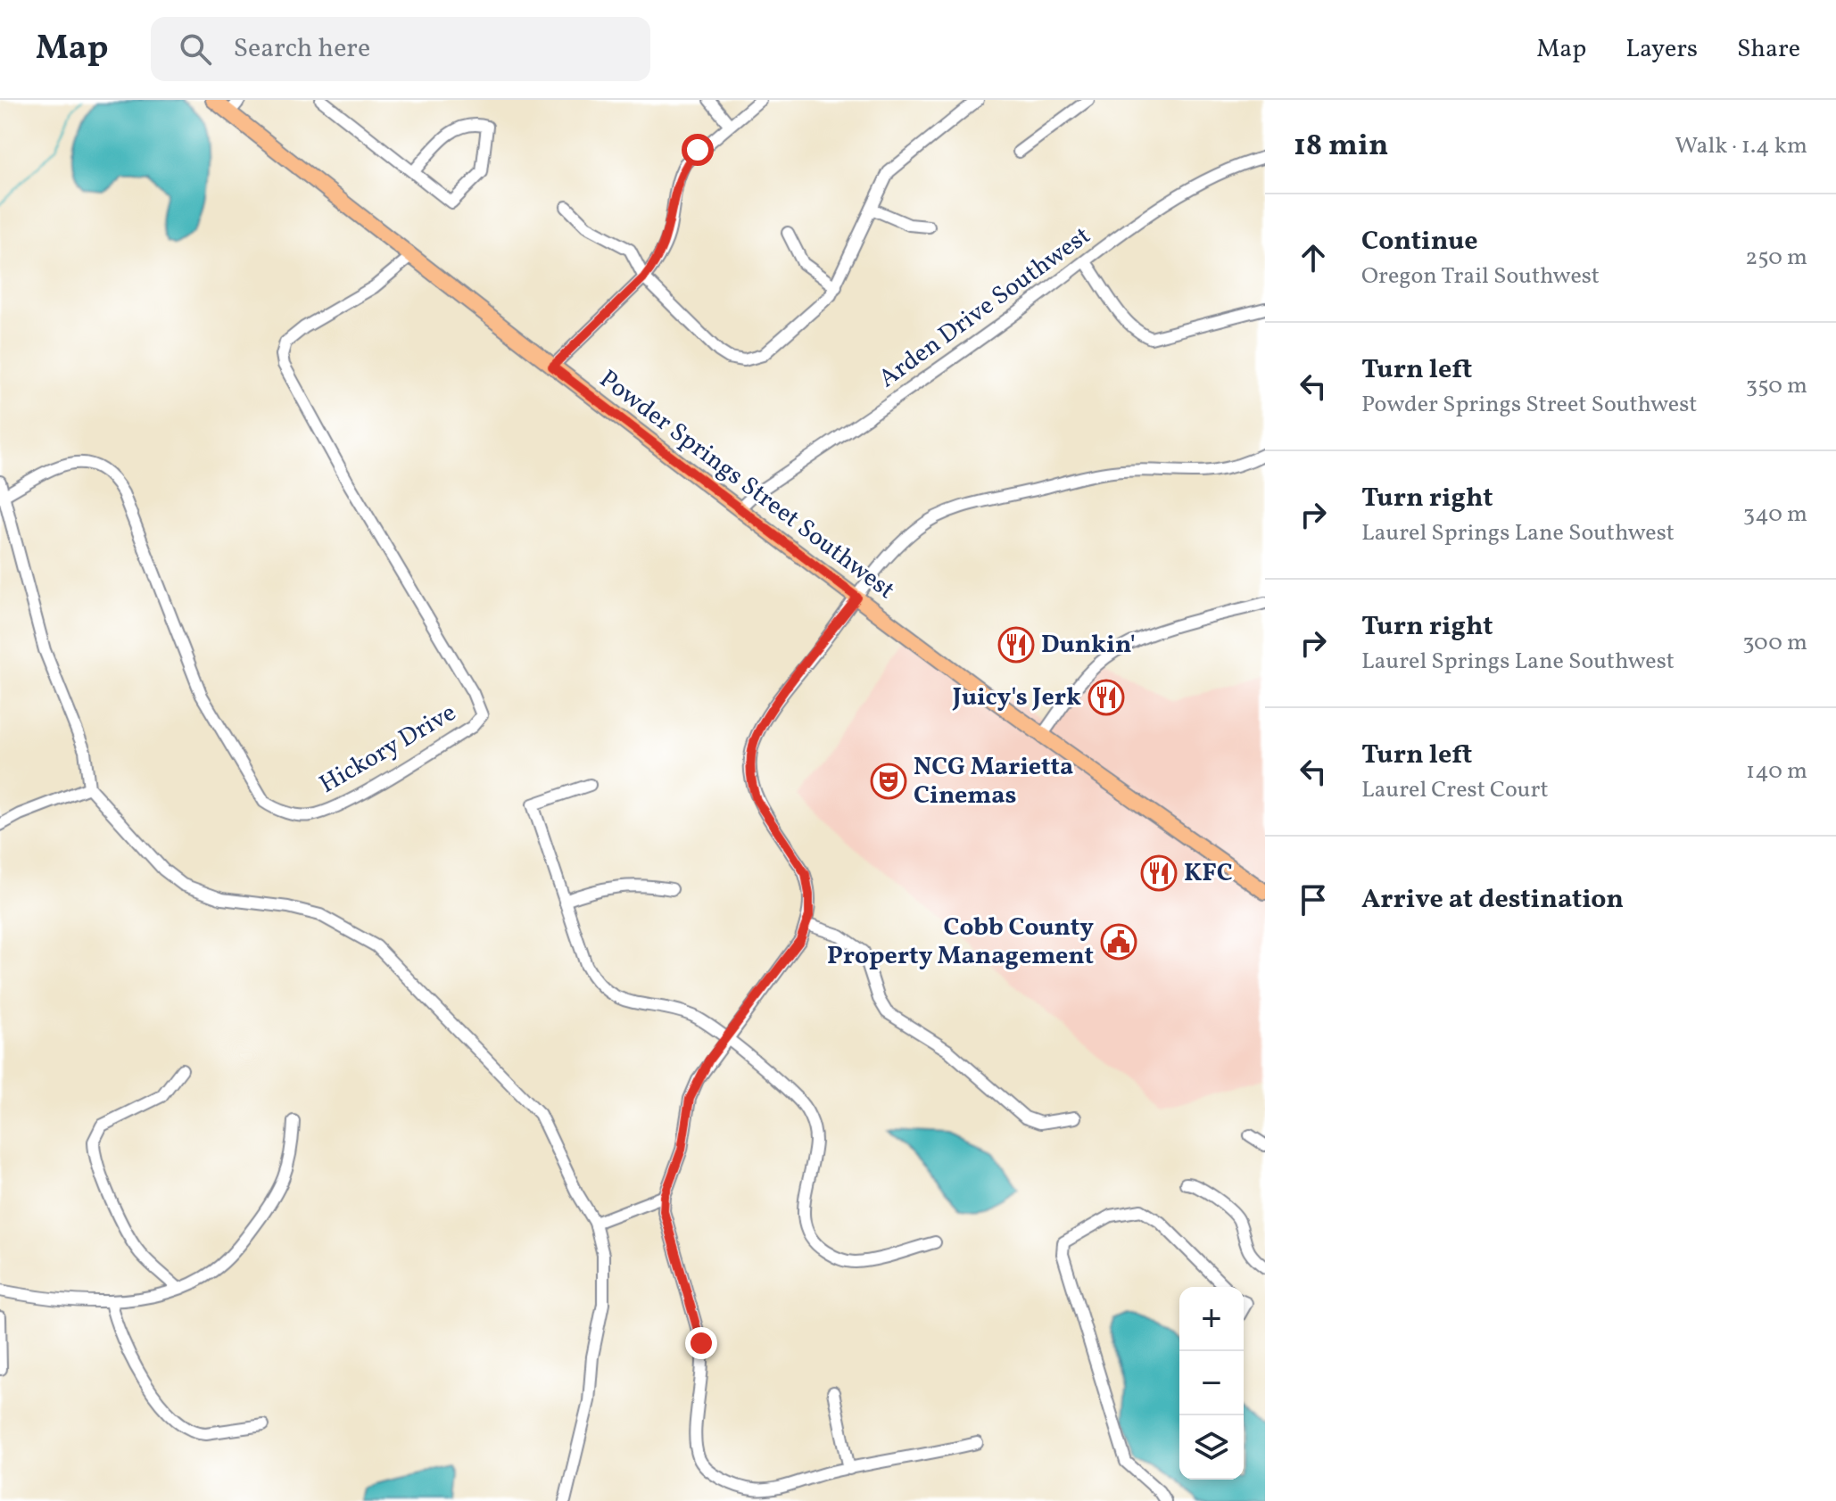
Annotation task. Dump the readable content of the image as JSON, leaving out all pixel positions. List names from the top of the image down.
{
  "streets": {
    "main road": ["Powder Springs Street Southwest"],
    "street": ["Arden Drive Southwest", "Hickory Drive"]
  },
  "crossings": [
    ["Arden Drive Southwest", "Powder Springs Street Southwest"],
    ["Powder Springs Street Southwest", "Hickory Drive"]
  ],
  "places": {
    "restaurant": ["Dunkin'", "Juicy's Jerk", "KFC"],
    "theatre": ["NCG Marietta Cinemas"],
    "public building": ["Cobb County Property Management"]
  },
  "page": {
    "header": "Map",
    "search": "Search here",
    "nav": ["Map", "Layers", "Share"],
    "heading": ["18 min", "Walk · 1.4 km"],
    "list": [
      ["Continue", "Oregon Trail Southwest", "250 m"],
      ["Turn left", "Powder Springs Street Southwest", "350 m"],
      ["Turn right", "Laurel Springs Lane Southwest", "340 m"],
      ["Turn right", "Laurel Springs Lane Southwest", "300 m"],
      ["Turn left", "Laurel Crest Court", "140 m"],
      "Arrive at destination"
    ],
    "map_buttons": ["+", "−"]
  }
}
